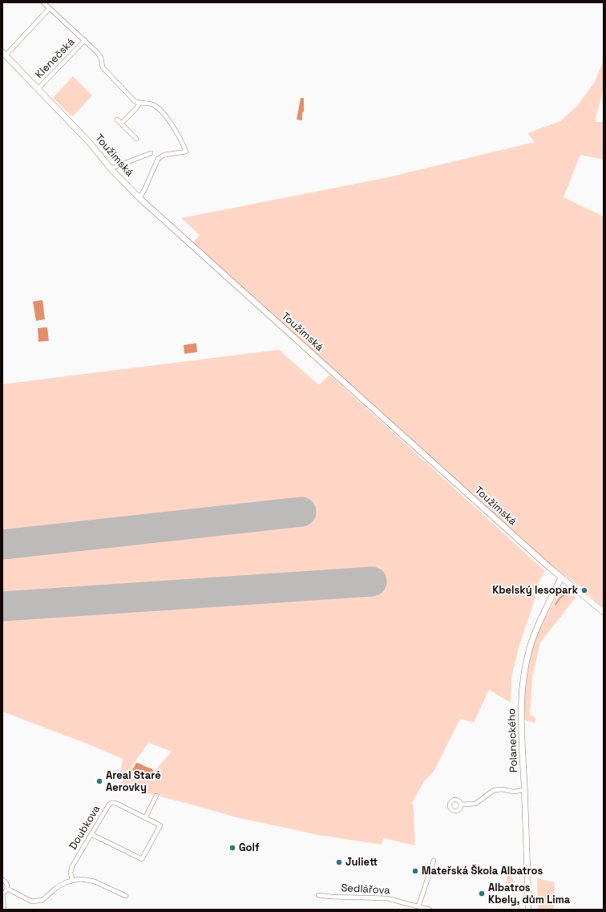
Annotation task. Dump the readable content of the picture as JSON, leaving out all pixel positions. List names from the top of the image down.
{
  "streets": {
    "street": [
      "Klenečská",
      "Toužimská",
      "Polaneckého",
      "Doubkova",
      "Sedlářova"
    ]
  },
  "crossings": [
    ["Klenečská", "Toužimská"],
    ["Toužimská", "Polaneckého"]
  ],
  "places": [
    "Kbelský lesopark",
    "Areal Staré Aerovky",
    "Golf",
    "Juliett",
    "Mateřská Škola Albatros",
    "Albatros Kbely, dům Lima"
  ]
}
